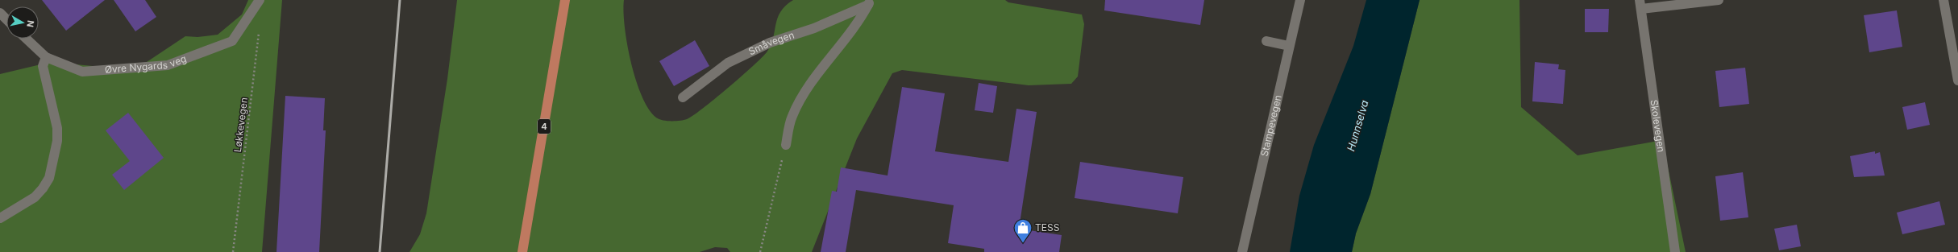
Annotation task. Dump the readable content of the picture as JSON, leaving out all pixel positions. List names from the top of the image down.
{
  "streets": {
    "highway": ["4"],
    "street": [
      "Småvegen",
      "Øvre Nygards veg",
      "Stampevegen",
      "Skolevegen"
    ],
    "path": ["Løkkevegen"]
  },
  "water": ["Hunnselva"],
  "places": {
    "shop": ["TESS"]
  },
  "north": "right"
}
